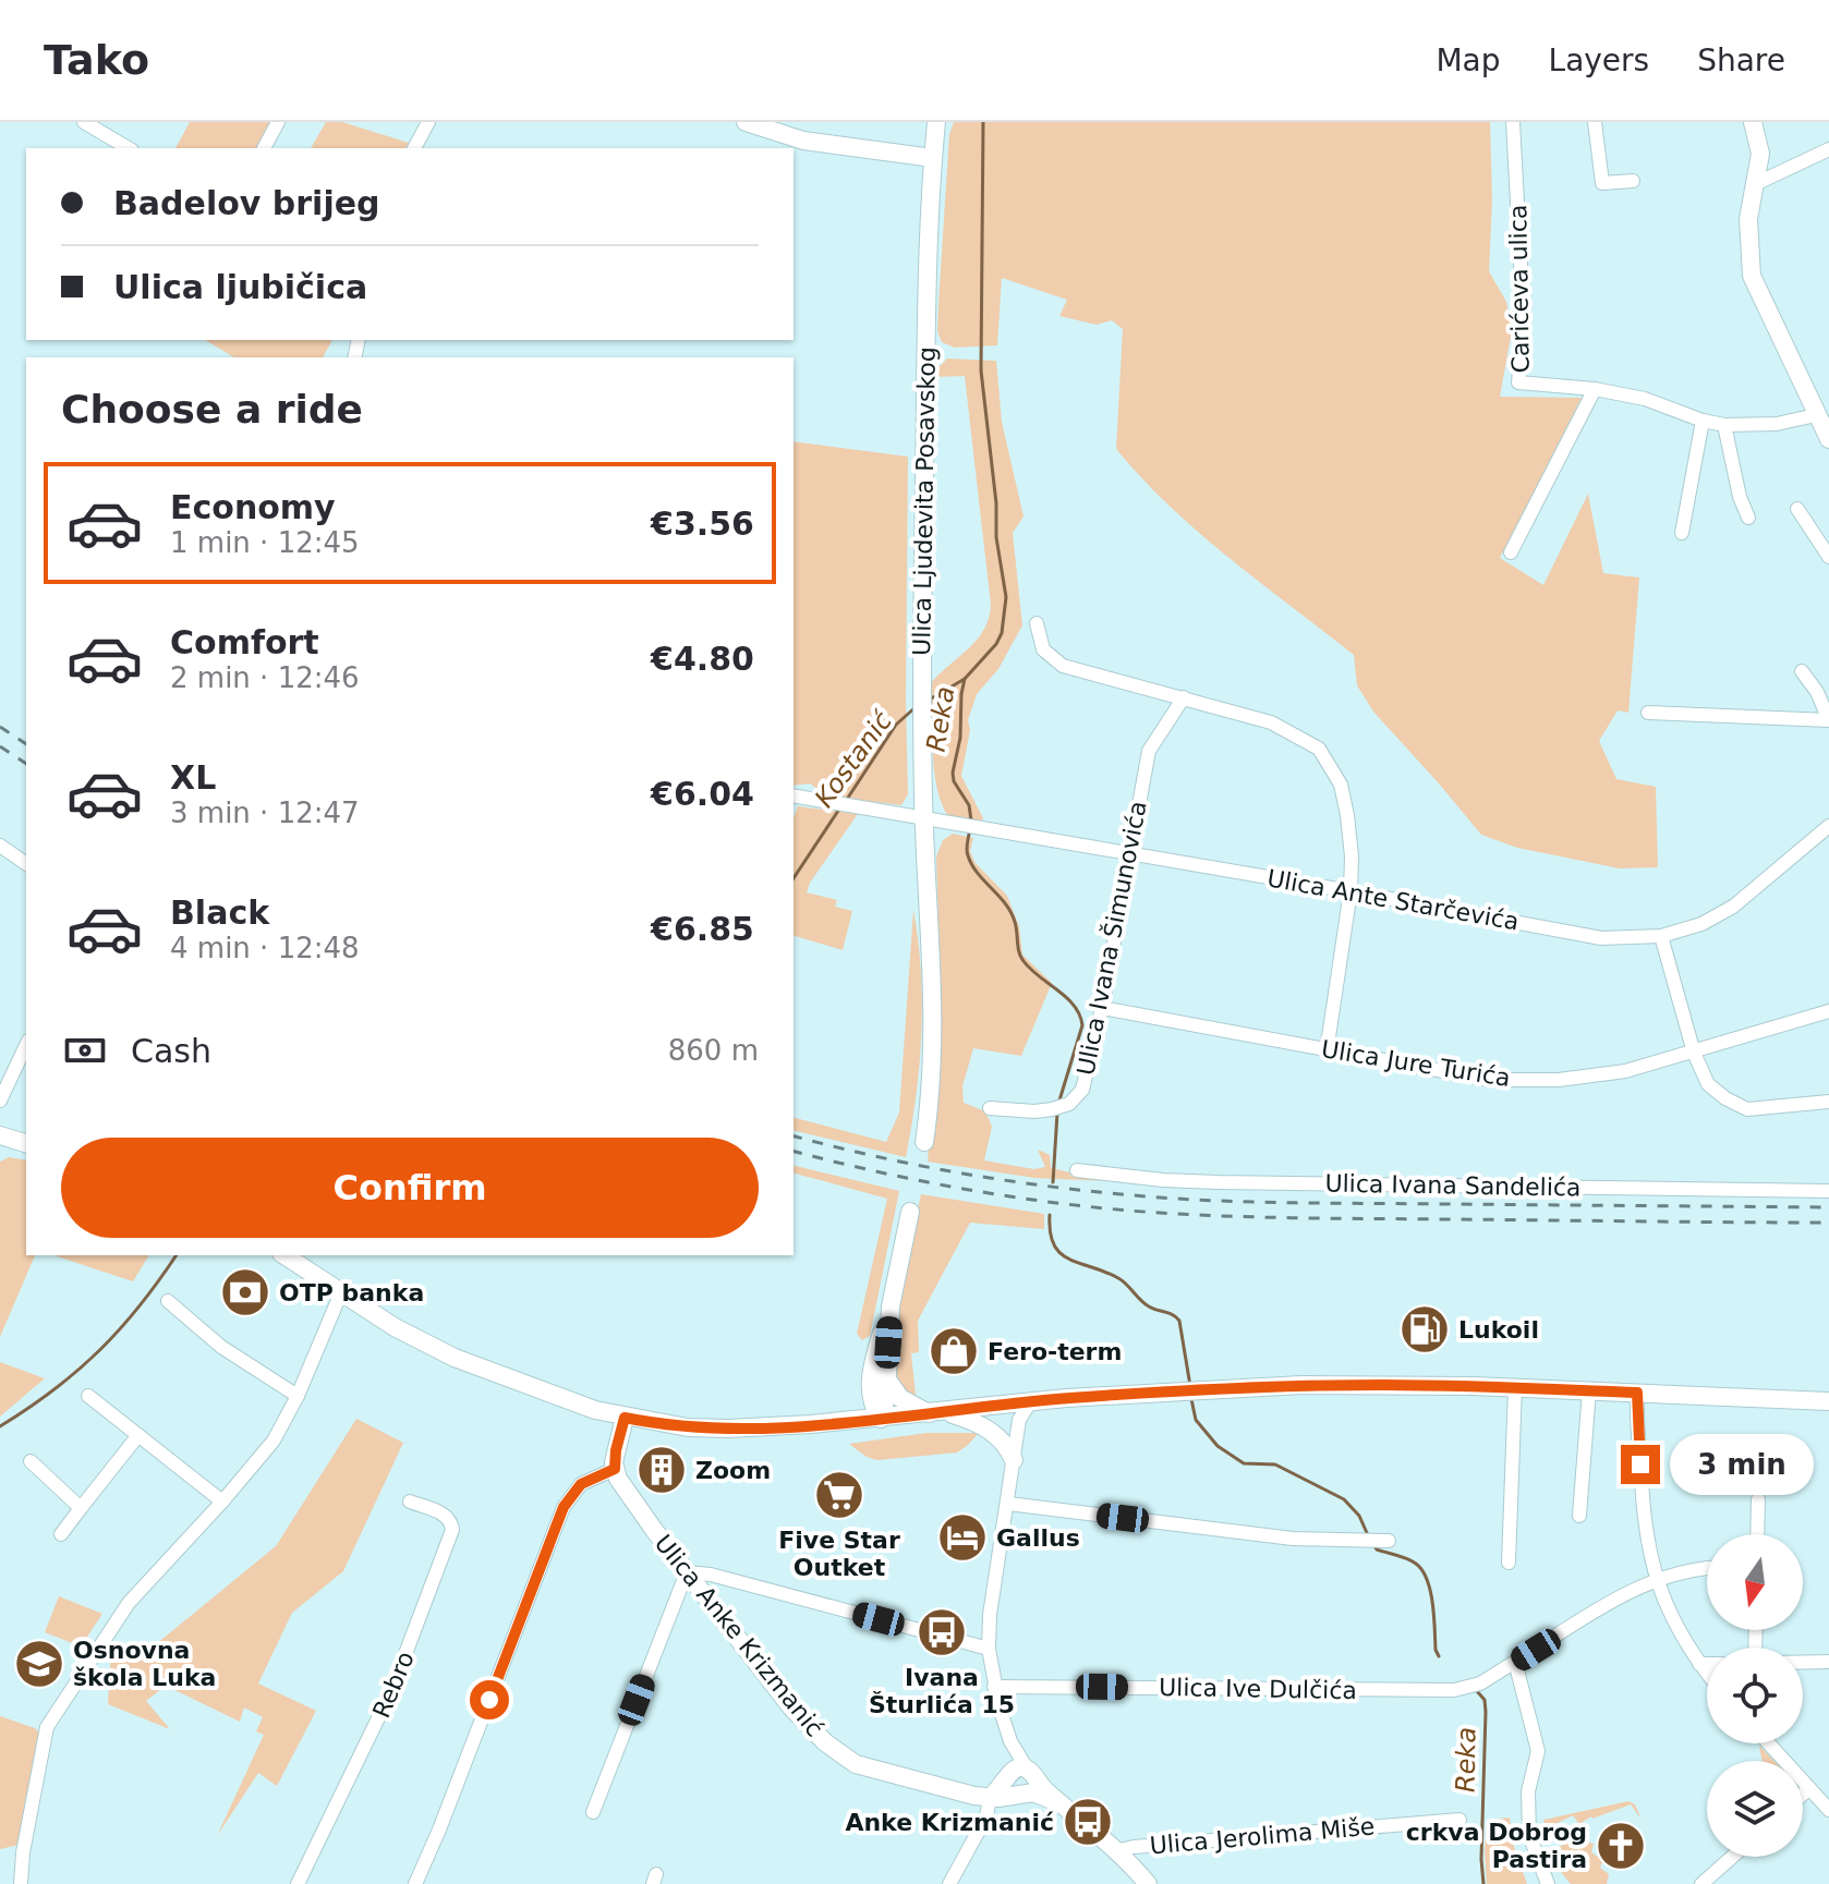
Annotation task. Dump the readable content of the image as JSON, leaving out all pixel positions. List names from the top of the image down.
{
  "streets": {
    "main road": ["Ulica Ljudevita Posavskog", "Ulica Anke Krizmanić"],
    "street": [
      "Carićeva ulica",
      "Ulica Ante Starčevića",
      "Ulica Ivana Šimunovića",
      "Ulica Jure Turića",
      "Ulica Ivana Sandelića",
      "Rebro",
      "Ulica Ive Dulčića",
      "Ulica Jerolima Miše"
    ]
  },
  "crossings": [
    ["Ulica Ljudevita Posavskog", "Ulica Ante Starčevića"],
    ["Ulica Ante Starčevića", "Ulica Ivana Šimunovića"],
    ["Ulica Ivana Šimunovića", "Ulica Jure Turića"]
  ],
  "water": ["Reka", "Kostanić"],
  "places": {
    "bank": ["OTP banka"],
    "fuel station": ["Lukoil"],
    "shop": ["Fero-term"],
    "building": ["Zoom"],
    "supermarket": ["Five Star Outket"],
    "hotel": ["Gallus"],
    "bus stop": ["Ivana Šturlića 15", "Anke Krizmanić"],
    "school or university": ["Osnovna škola Luka"],
    "church": ["crkva Dobrog Pastira"]
  },
  "north": "bottom",
  "page": {
    "header": "Tako",
    "nav": ["Map", "Layers", "Share"],
    "banner": ["Badelov brijeg", "Ulica ljubičica"],
    "heading": "Choose a ride",
    "list": [
      {
        "name": "Economy",
        "note": "1 min · 12:45",
        "value": "€3.56"
      },
      {
        "name": "Comfort",
        "note": "2 min · 12:46",
        "value": "€4.80"
      },
      {
        "name": "XL",
        "note": "3 min · 12:47",
        "value": "€6.04"
      },
      {
        "name": "Black",
        "note": "4 min · 12:48",
        "value": "€6.85"
      }
    ],
    "pay": ["Cash", "860 m"],
    "buttons": "Confirm",
    "bubble": "3 min"
  }
}
